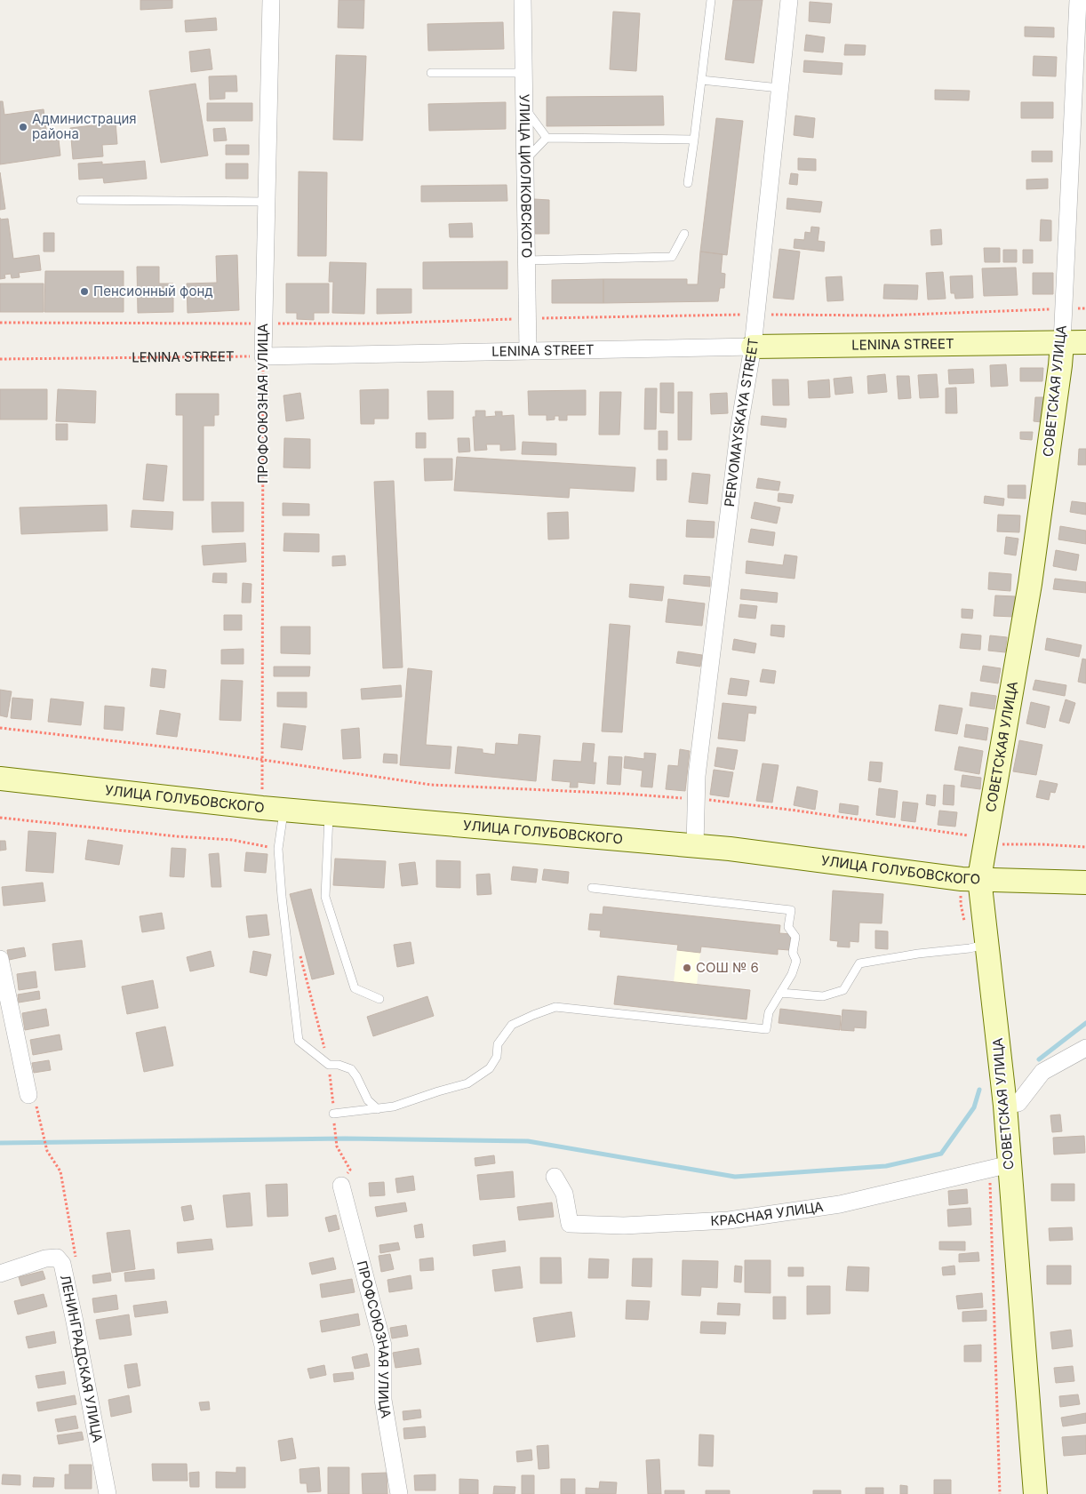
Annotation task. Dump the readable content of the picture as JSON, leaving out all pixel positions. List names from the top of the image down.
{
  "streets": {
    "street": [
      "УЛИЦА ЦИОЛКОВСКОГО",
      "LENINA STREET",
      "СОВЕТСКАЯ УЛИЦА",
      "ПРОФСОЮЗНАЯ УЛИЦА",
      "PERVOMAYSKAYA STREET",
      "УЛИЦА ГОЛУБОВСКОГО",
      "КРАСНАЯ УЛИЦА",
      "ЛЕНИНГРАДСКАЯ УЛИЦА"
    ]
  },
  "crossings": [
    ["УЛИЦА ЦИОЛКОВСКОГО", "LENINA STREET"],
    ["LENINA STREET", "СОВЕТСКАЯ УЛИЦА"],
    ["LENINA STREET", "ПРОФСОЮЗНАЯ УЛИЦА"],
    ["LENINA STREET", "PERVOMAYSKAYA STREET"],
    ["СОВЕТСКАЯ УЛИЦА", "УЛИЦА ГОЛУБОВСКОГО"],
    ["СОВЕТСКАЯ УЛИЦА", "КРАСНАЯ УЛИЦА"],
    ["ПРОФСОЮЗНАЯ УЛИЦА", "УЛИЦА ГОЛУБОВСКОГО"],
    ["PERVOMAYSKAYA STREET", "УЛИЦА ГОЛУБОВСКОГО"]
  ],
  "places": ["Администрация района", "Пенсионный фонд", "СОШ № 6"]
}
